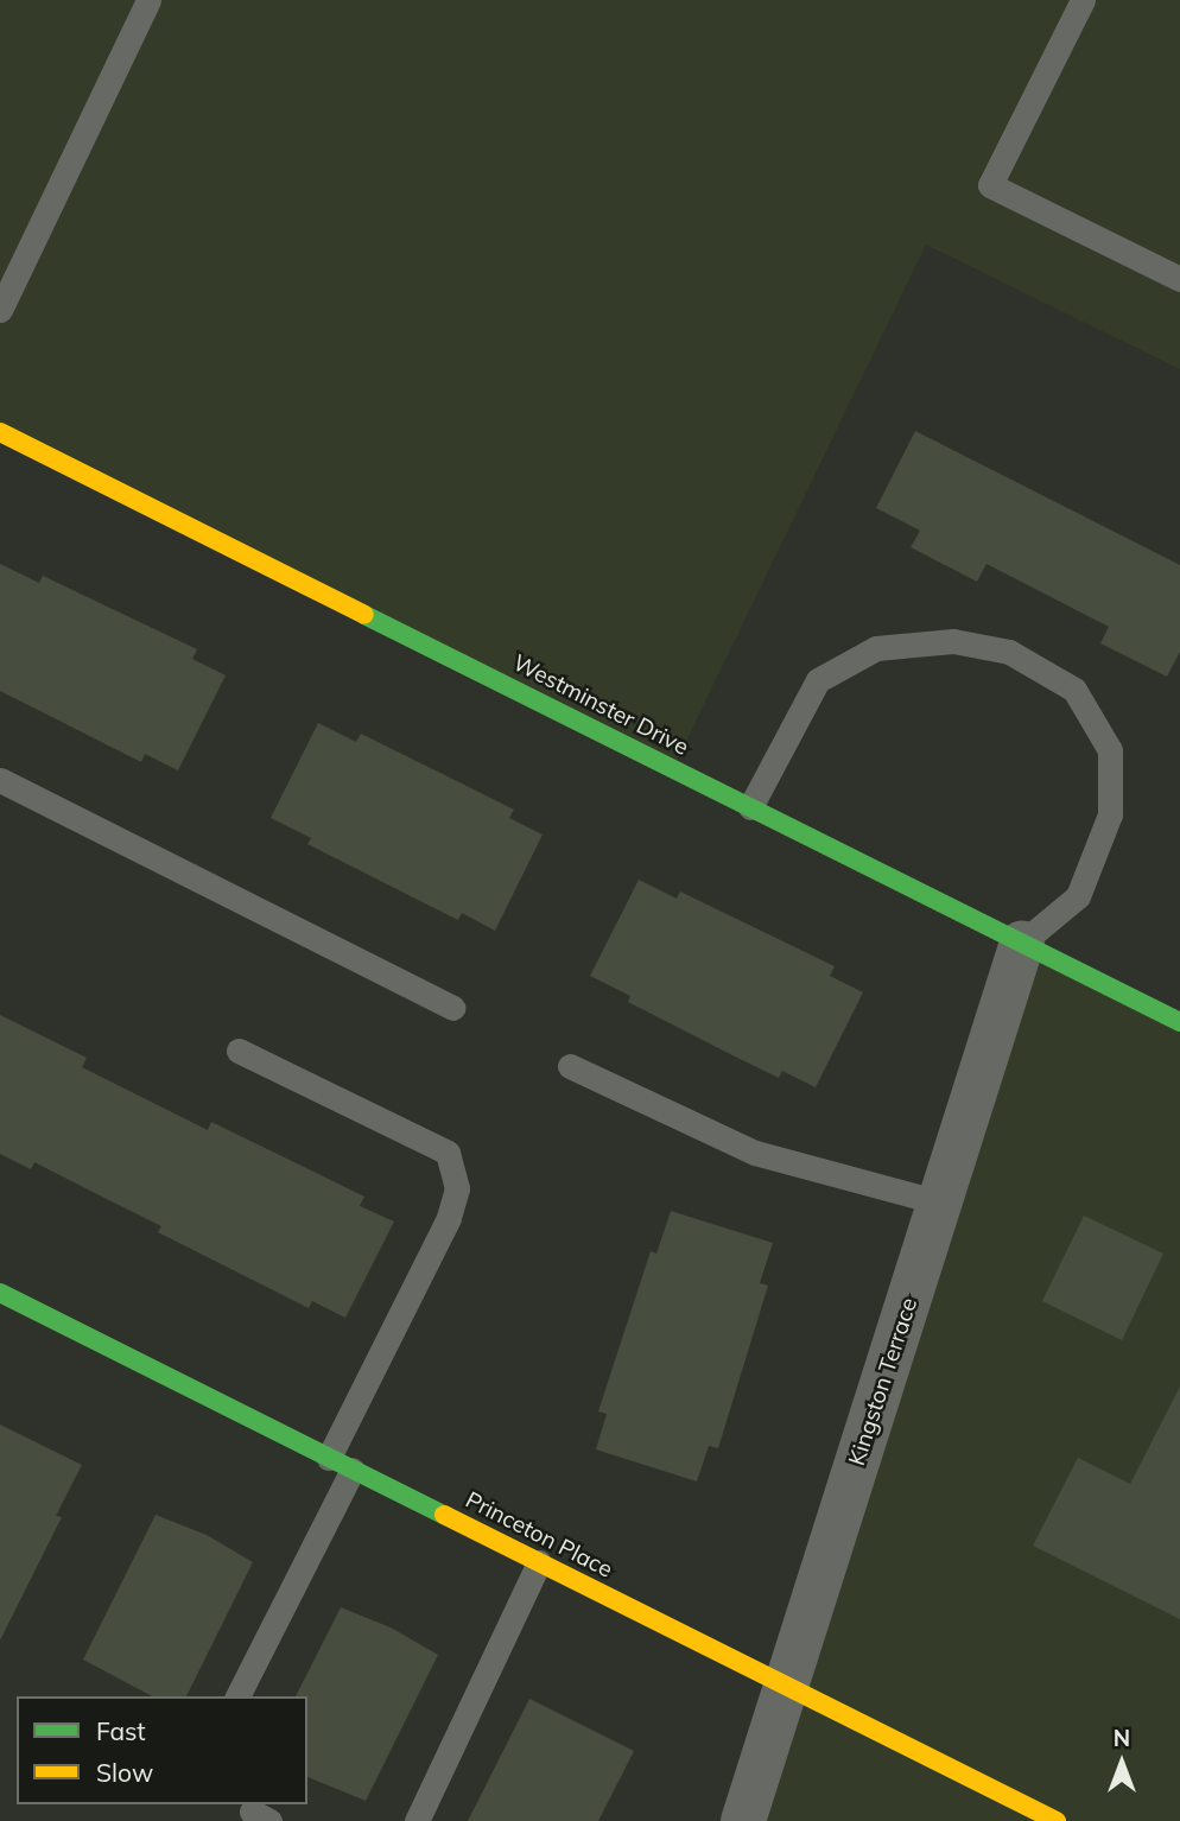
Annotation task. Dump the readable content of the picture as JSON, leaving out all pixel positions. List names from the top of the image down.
{
  "streets": {
    "street": ["Westminster Drive", "Kingston Terrace", "Princeton Place"]
  },
  "crossings": [
    ["Westminster Drive", "Kingston Terrace"],
    ["Kingston Terrace", "Princeton Place"]
  ],
  "legend": ["Fast", "Slow"],
  "north": "top"
}
